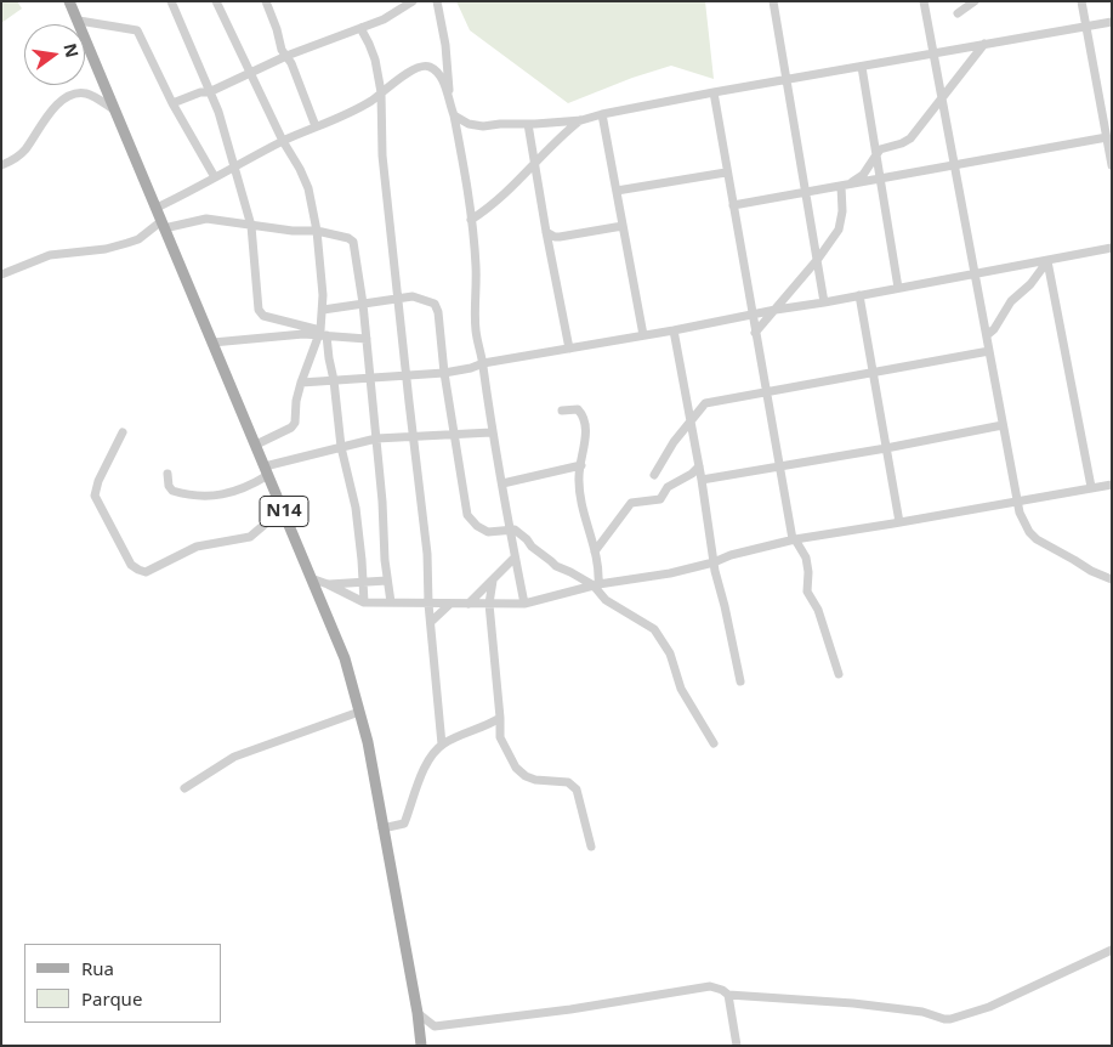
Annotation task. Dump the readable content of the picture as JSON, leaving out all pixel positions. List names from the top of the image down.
{
  "streets": {
    "main road": ["N14"]
  },
  "legend": ["Rua", "Parque"],
  "north": "right"
}
